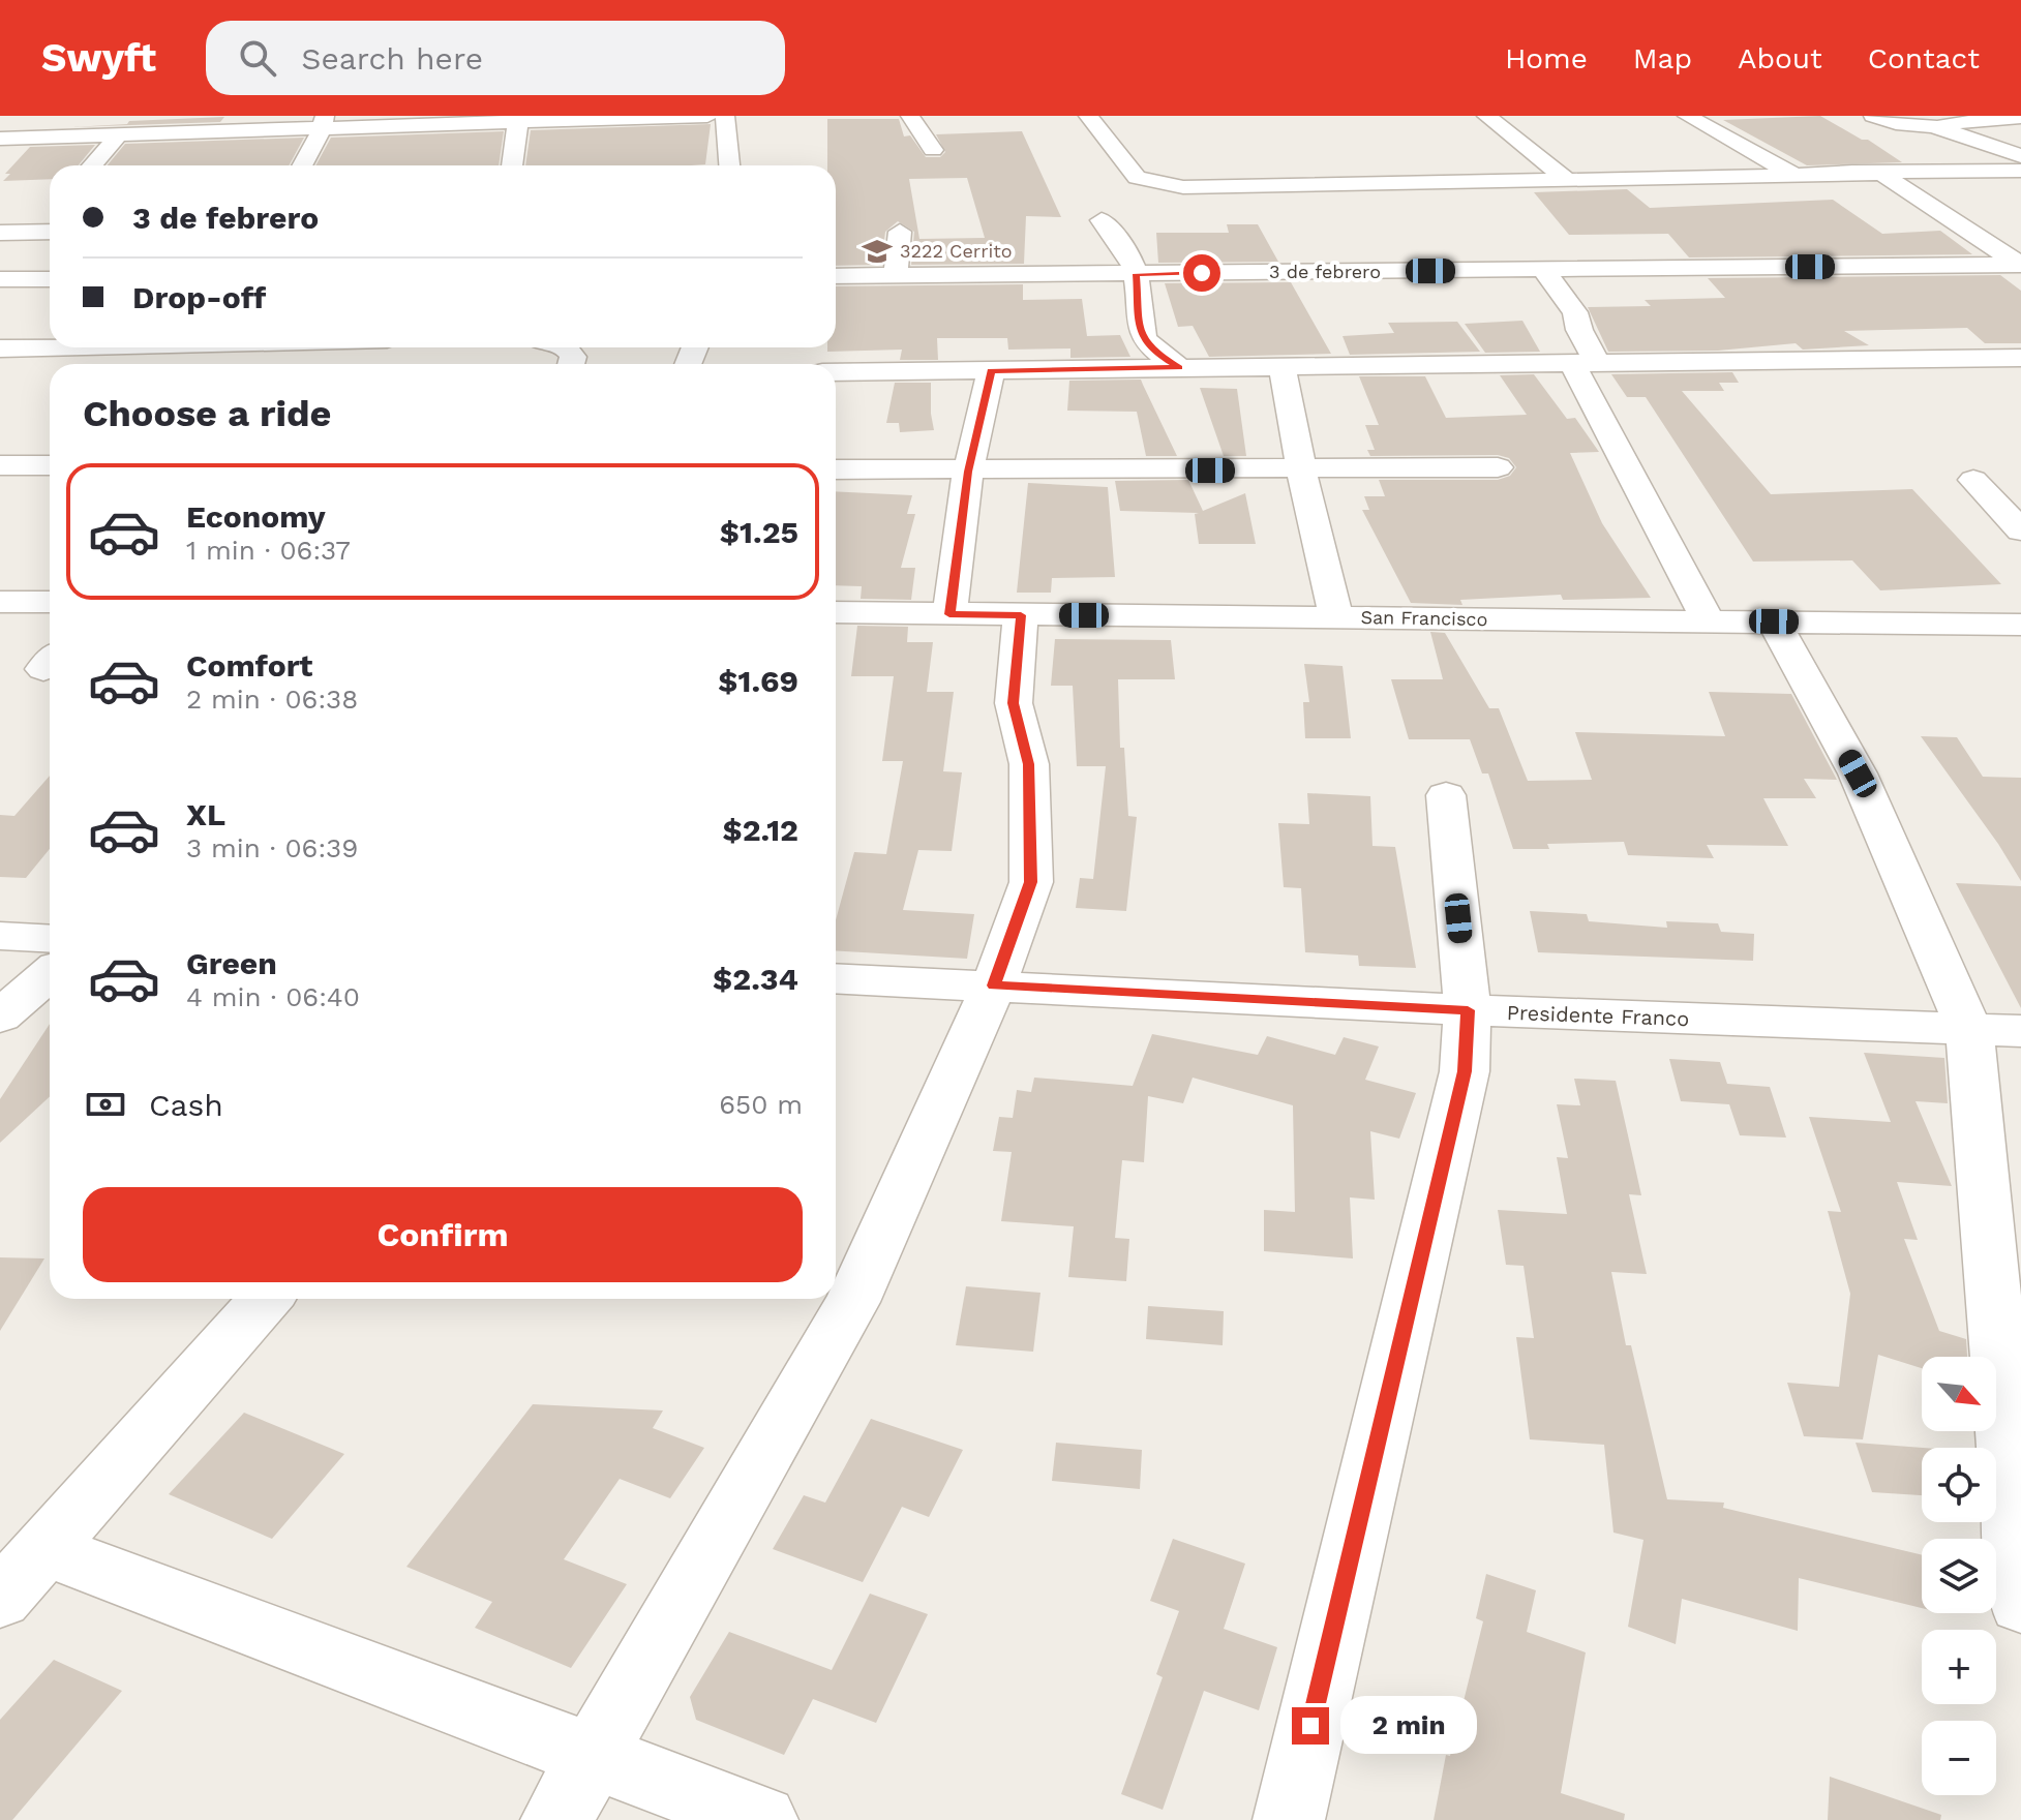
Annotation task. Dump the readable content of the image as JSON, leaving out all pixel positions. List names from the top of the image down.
{
  "streets": {
    "street": ["3 de febrero", "San Francisco", "Presidente Franco"]
  },
  "places": {
    "school or university": ["3222 Cerrito"]
  },
  "north": "bottom right",
  "page": {
    "header": "Swyft",
    "search": "Search here",
    "nav": [
      "Home",
      "Map",
      "About",
      "Contact"
    ],
    "banner": ["3 de febrero", "Drop-off"],
    "heading": "Choose a ride",
    "list": [
      {
        "name": "Economy",
        "note": "1 min · 06:37",
        "value": "$1.25"
      },
      {
        "name": "Comfort",
        "note": "2 min · 06:38",
        "value": "$1.69"
      },
      {
        "name": "XL",
        "note": "3 min · 06:39",
        "value": "$2.12"
      },
      {
        "name": "Green",
        "note": "4 min · 06:40",
        "value": "$2.34"
      }
    ],
    "pay": ["Cash", "650 m"],
    "buttons": "Confirm",
    "map_buttons": ["+", "−"],
    "bubble": "2 min"
  }
}
